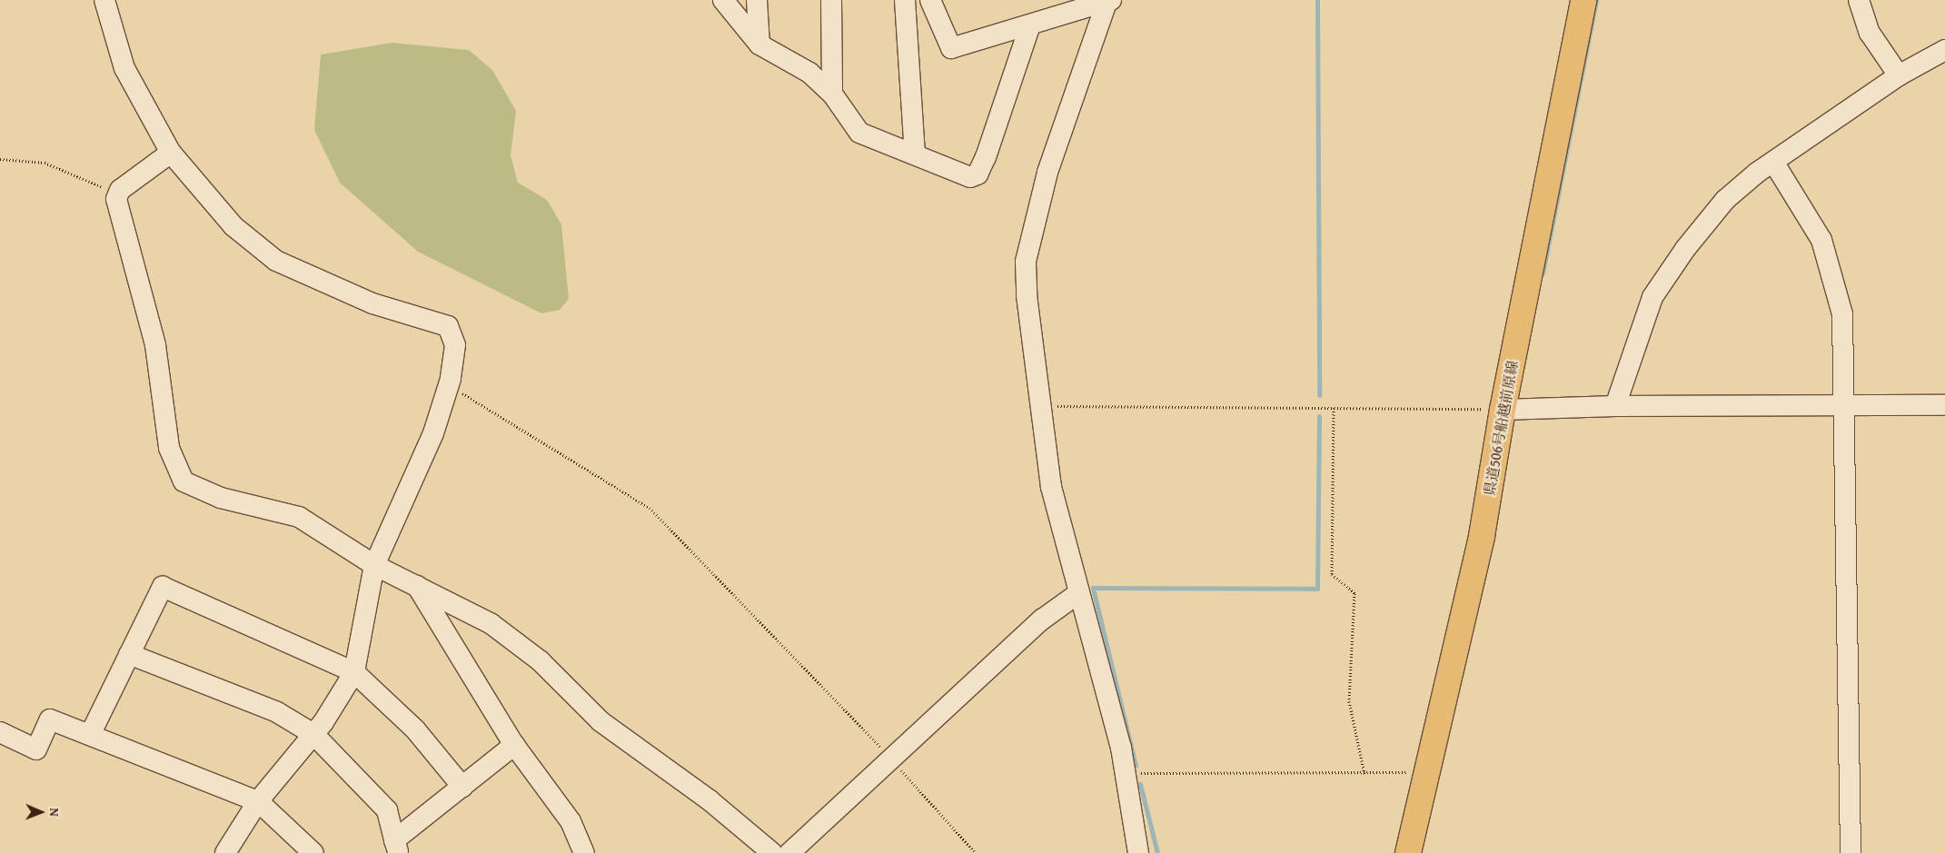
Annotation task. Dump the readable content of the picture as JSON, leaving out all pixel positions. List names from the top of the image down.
{
  "streets": {
    "main road": ["県道506号船越前原線"]
  },
  "north": "right"
}
